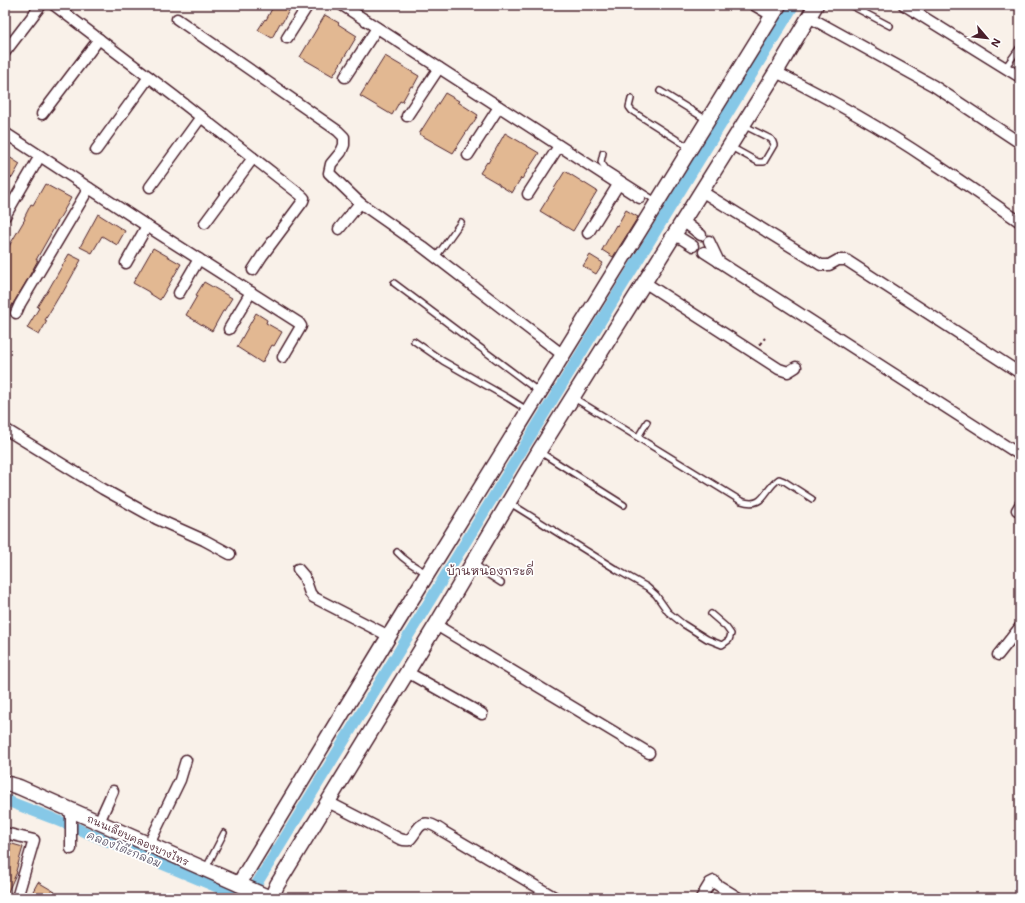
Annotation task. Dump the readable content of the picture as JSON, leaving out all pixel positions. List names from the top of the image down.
{
  "streets": {
    "street": ["ถนนเลียบคลองบางไทร"]
  },
  "districts": ["บ้านหนองกระดี่"],
  "water": ["คลองโต๊ะกล่อม"],
  "north": "bottom right"
}
